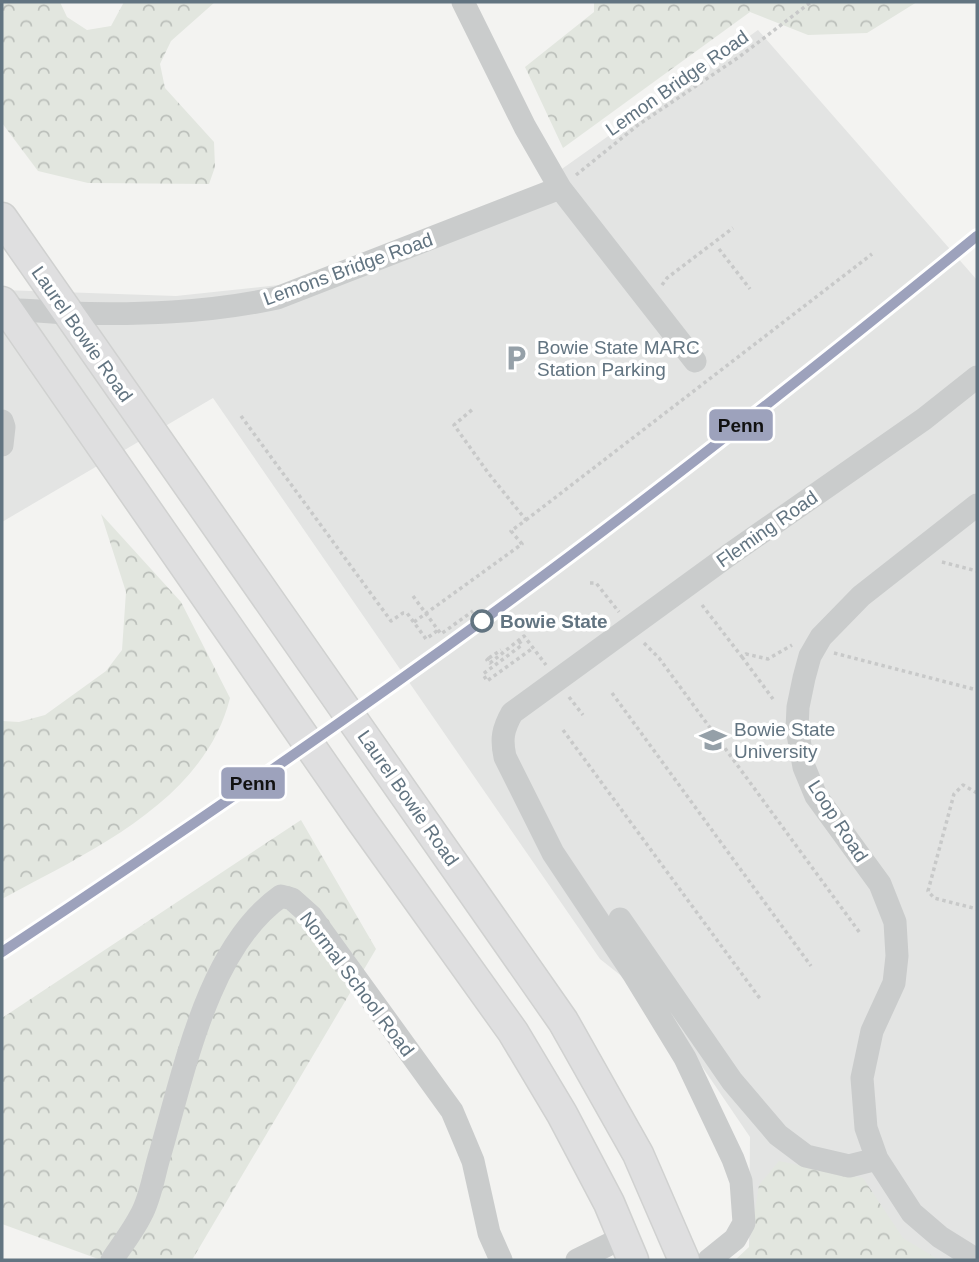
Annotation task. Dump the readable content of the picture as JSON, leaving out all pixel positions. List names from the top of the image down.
{
  "streets": {
    "main road": ["Laurel Bowie Road"],
    "street": [
      "Lemons Bridge Road",
      "Fleming Road",
      "Loop Road",
      "Normal School Road"
    ],
    "path": ["Lemon Bridge Road"]
  },
  "crossings": [
    ["Lemon Bridge Road", "Lemons Bridge Road"],
    ["Lemons Bridge Road", "Laurel Bowie Road"]
  ],
  "places": {
    "parking": ["Bowie State MARC Station Parking"],
    "other": ["Bowie State"],
    "school or university": ["Bowie State University"]
  },
  "lines": ["transit line Penn"]
}
